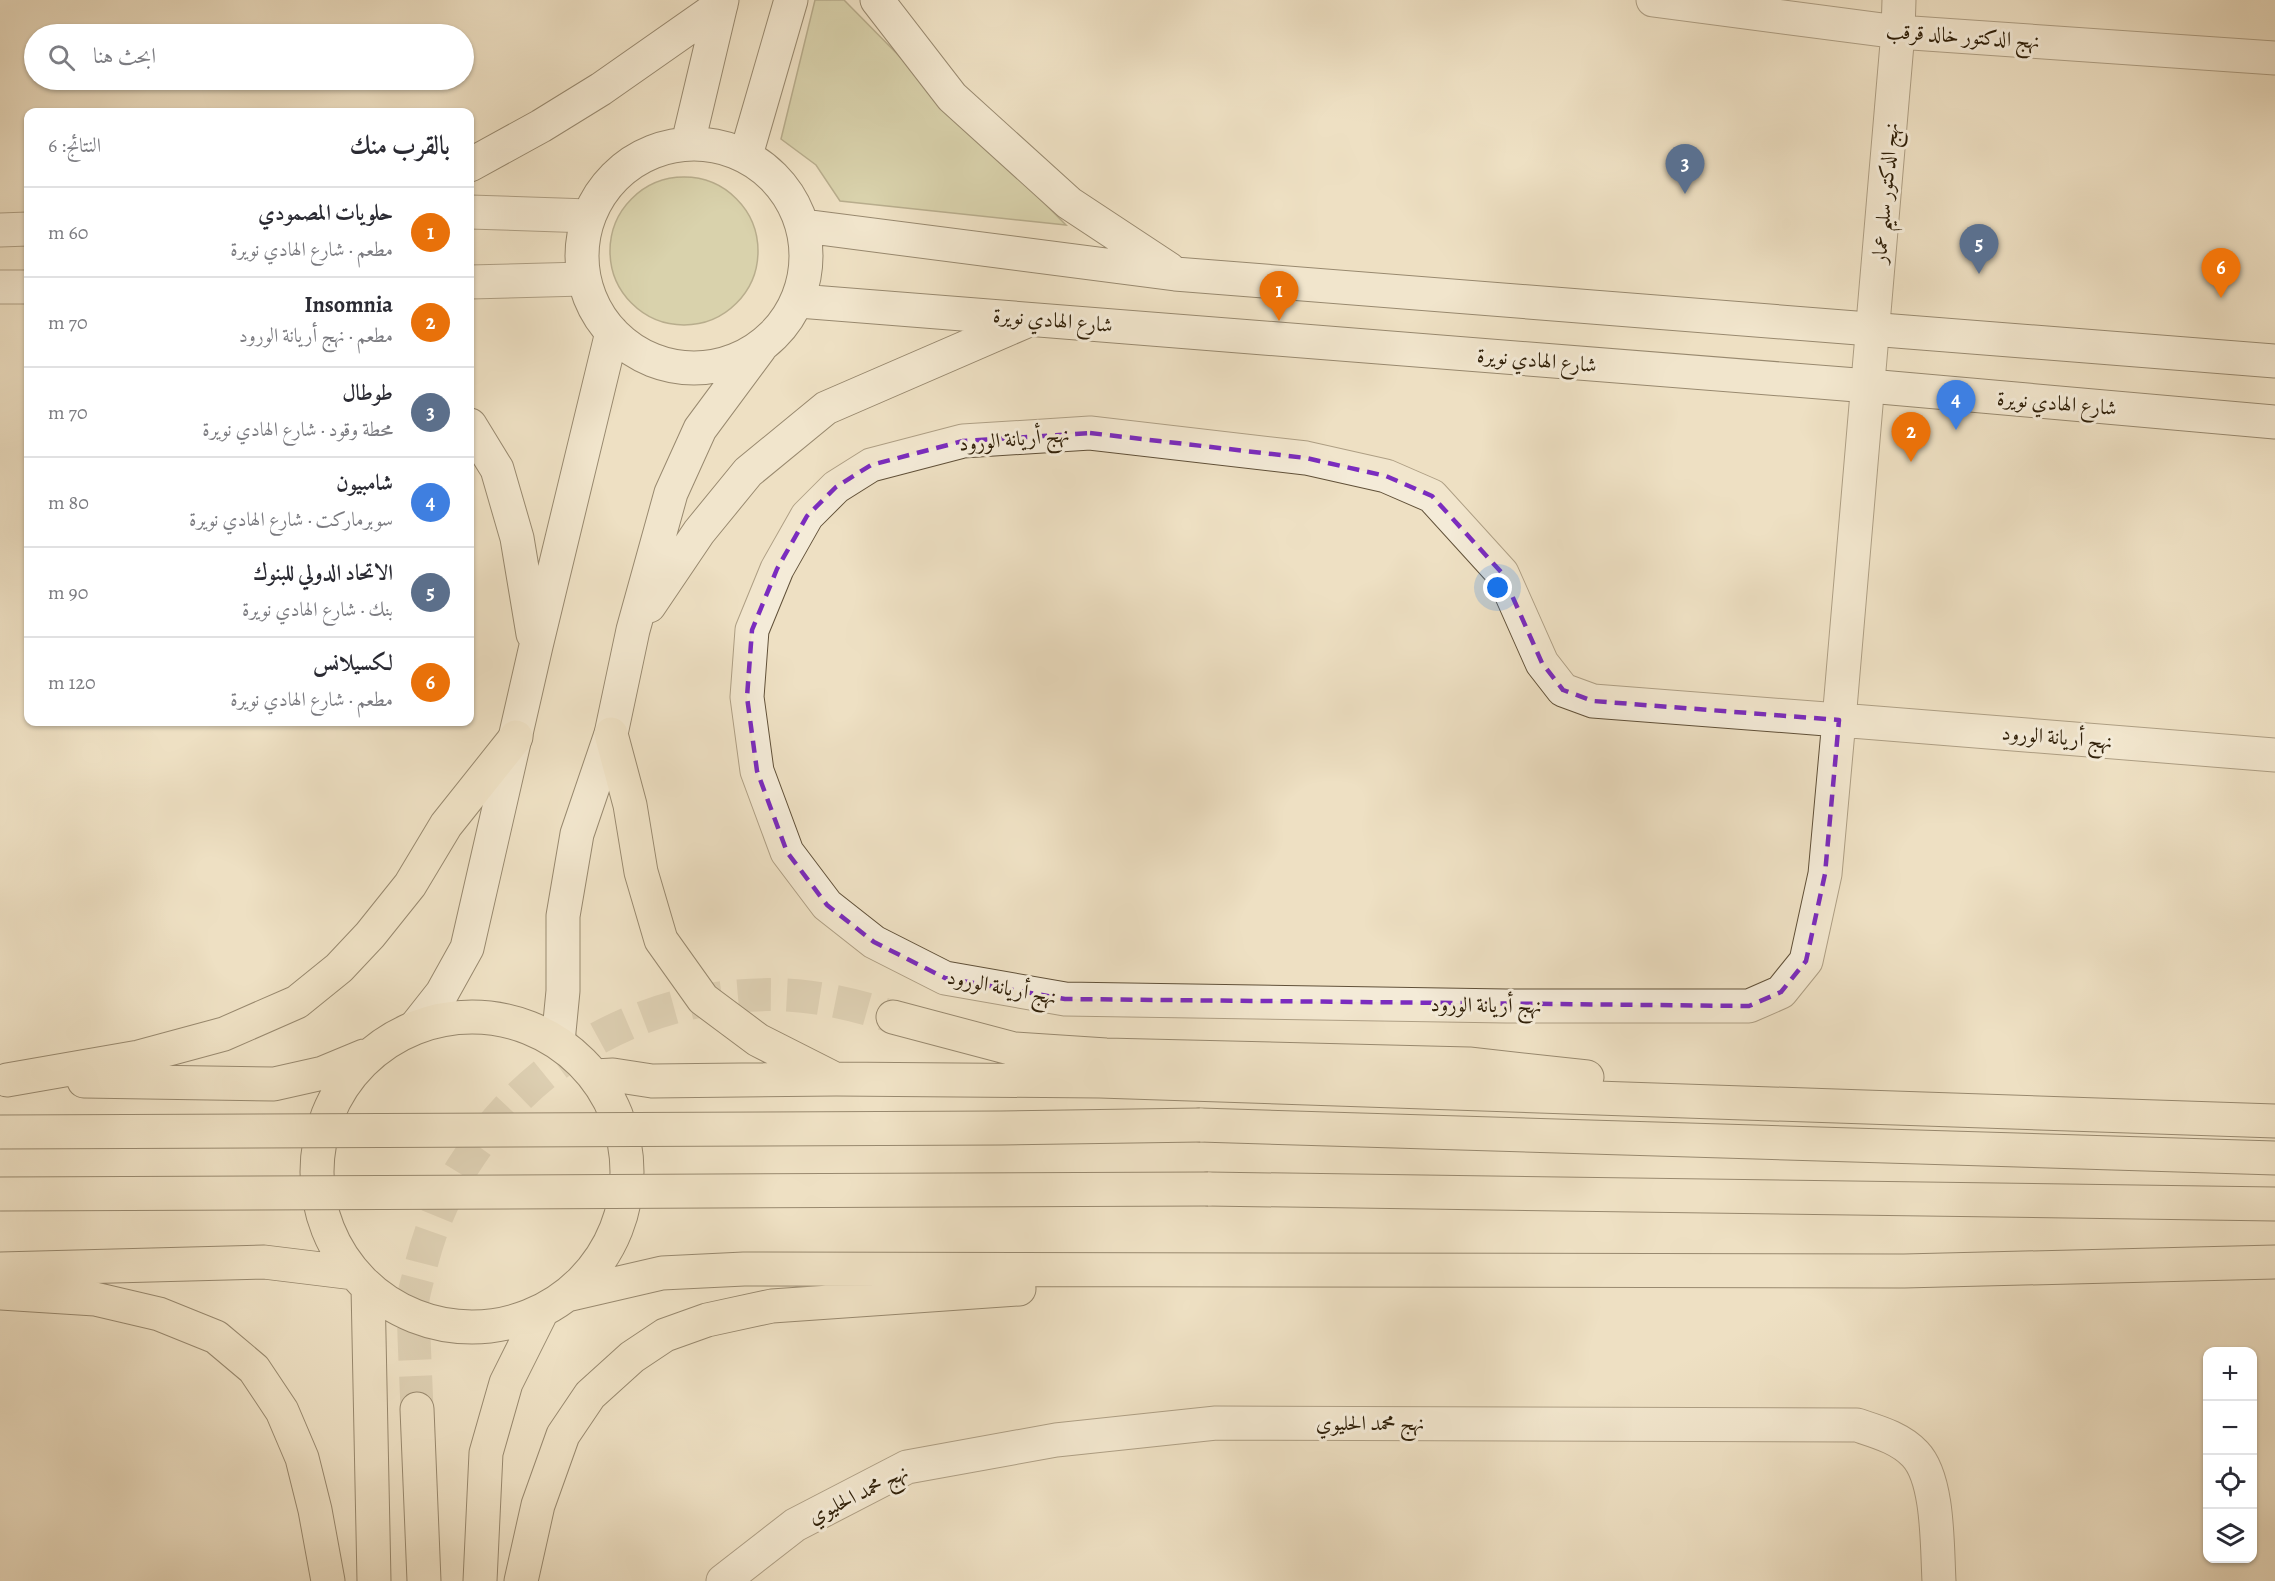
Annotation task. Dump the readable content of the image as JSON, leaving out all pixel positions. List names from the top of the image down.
{
  "streets": {
    "main road": [
      "نهج الدكتور خالد قرقب",
      "نهج الدكتور سليم عمار",
      "شارع الهادي نويرة",
      "نهج أريانة الورود",
      "نهج محمد الحليوي"
    ]
  },
  "crossings": [
    ["نهج الدكتور خالد قرقب", "نهج الدكتور سليم عمار"],
    ["نهج الدكتور سليم عمار", "شارع الهادي نويرة"],
    ["نهج الدكتور سليم عمار", "نهج أريانة الورود"],
    ["شارع الهادي نويرة", "نهج أريانة الورود"]
  ],
  "page": {
    "search": "ابحث هنا",
    "heading": ["بالقرب منك", "النتائج: 6"],
    "pins": [
      "3",
      "5",
      "6",
      "1",
      "4",
      "2"
    ],
    "list": [
      {
        "mark": "1",
        "name": "حلويات المصمودي",
        "note": "مطعم · شارع الهادي نويرة",
        "value": "60 m"
      },
      {
        "mark": "2",
        "name": "Insomnia",
        "note": "مطعم · نهج أريانة الورود",
        "value": "70 m"
      },
      {
        "mark": "3",
        "name": "طوطال",
        "note": "محطة وقود · شارع الهادي نويرة",
        "value": "70 m"
      },
      {
        "mark": "4",
        "name": "شامبيون",
        "note": "سوبرماركت · شارع الهادي نويرة",
        "value": "80 m"
      },
      {
        "mark": "5",
        "name": "الاتحاد الدولي للبنوك",
        "note": "بنك · شارع الهادي نويرة",
        "value": "90 m"
      },
      {
        "mark": "6",
        "name": "لكسيلانس",
        "note": "مطعم · شارع الهادي نويرة",
        "value": "120 m"
      }
    ],
    "map_buttons": ["+", "−"]
  }
}
